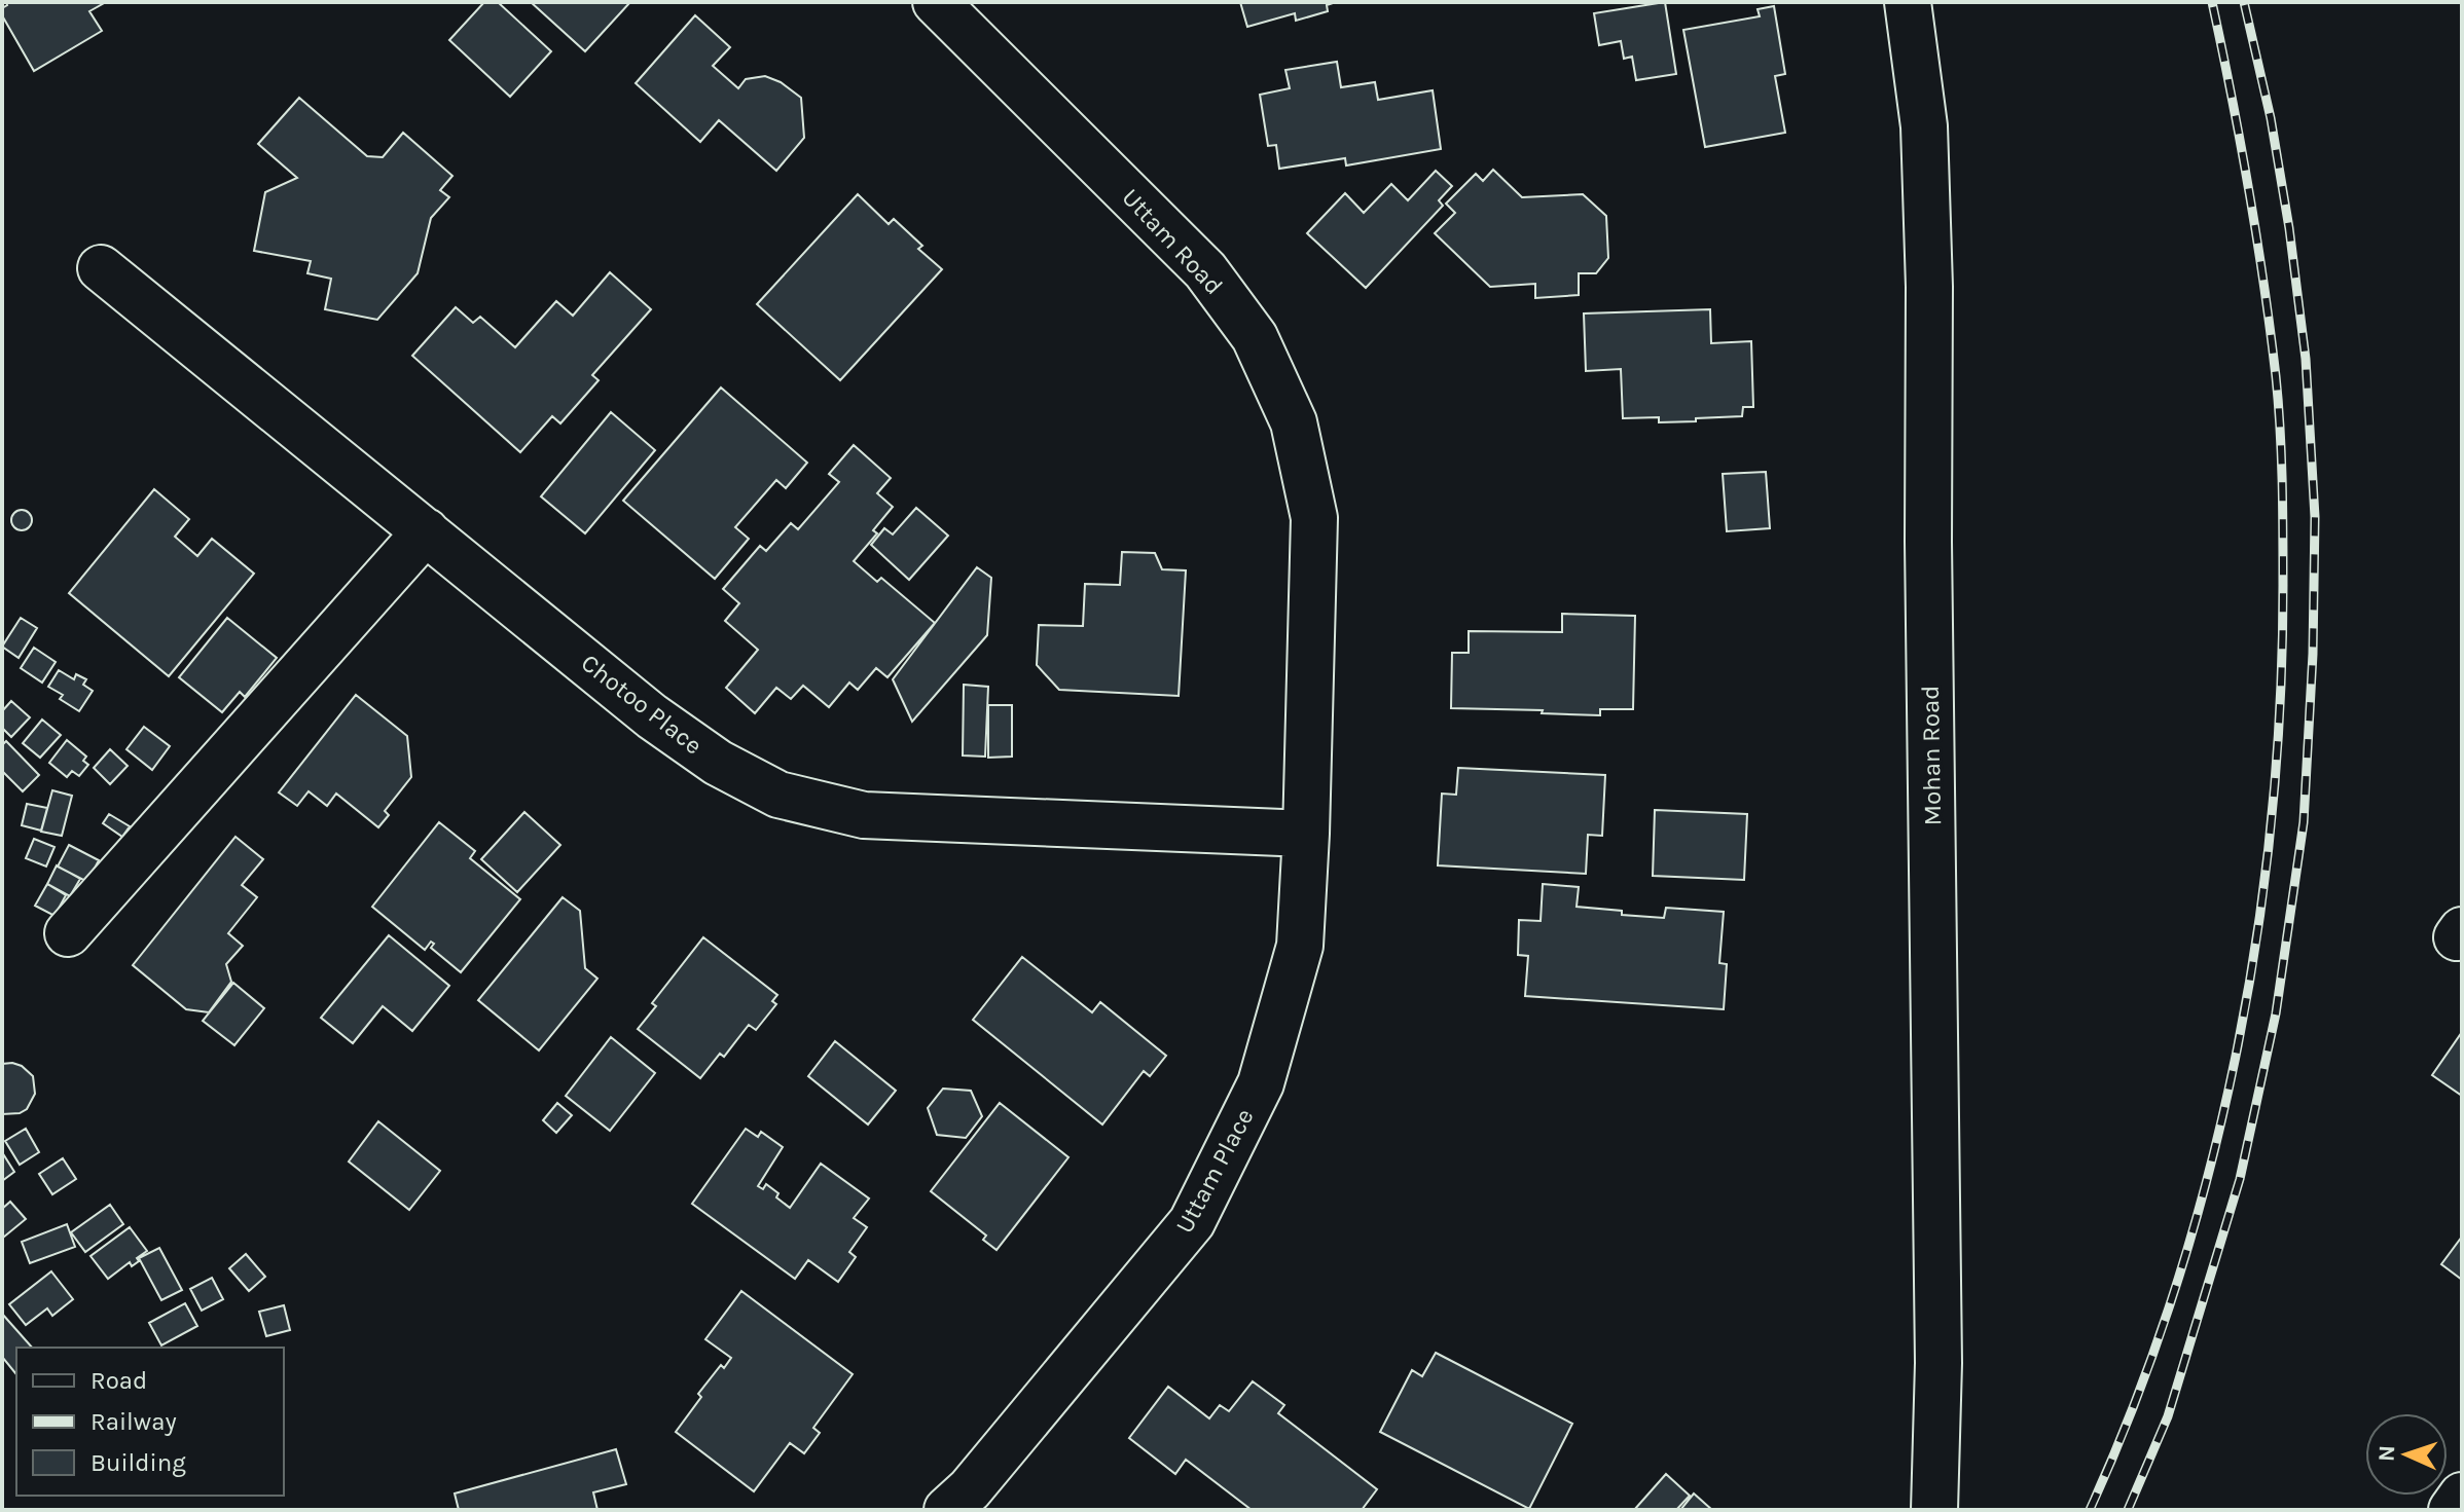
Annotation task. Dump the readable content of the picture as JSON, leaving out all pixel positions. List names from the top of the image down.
{
  "streets": {
    "street": [
      "Uttam Road",
      "Chotoo Place",
      "Mohan Road",
      "Uttam Place"
    ]
  },
  "crossings": [
    ["Uttam Road", "Chotoo Place"],
    ["Uttam Road", "Uttam Place"],
    ["Chotoo Place", "Uttam Place"]
  ],
  "legend": ["Road", "Railway", "Building"],
  "north": "left"
}
